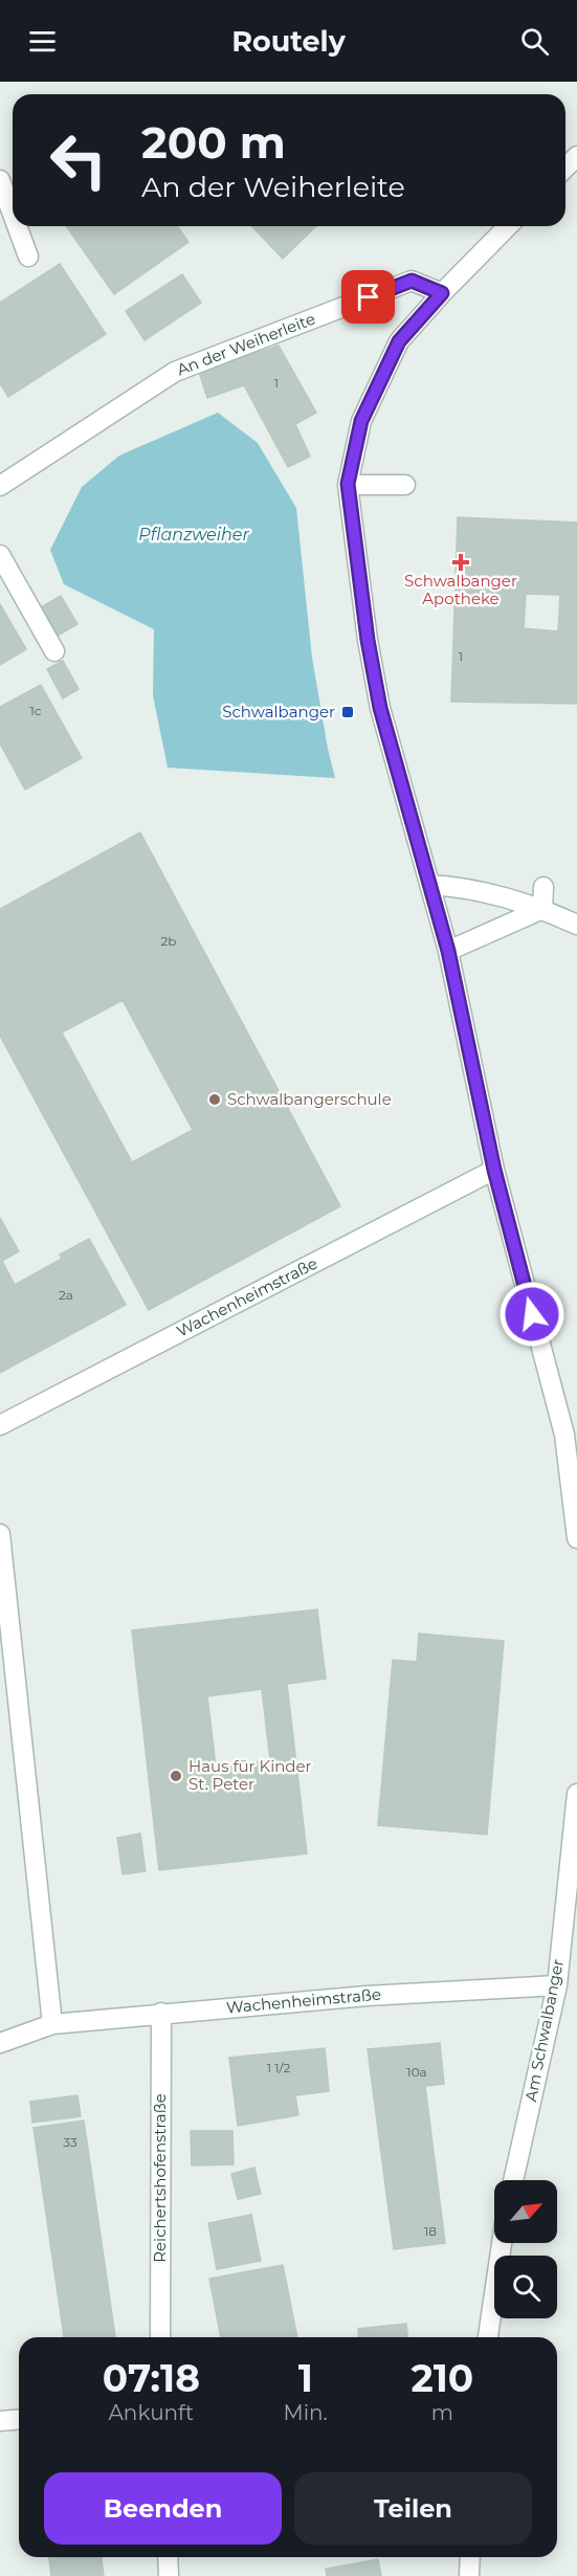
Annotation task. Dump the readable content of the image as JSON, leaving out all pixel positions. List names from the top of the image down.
{
  "streets": {
    "street": [
      "An der Weiherleite",
      "Wachenheimstraße",
      "Am Schwalbanger",
      "Reichertshofenstraße"
    ]
  },
  "crossings": [
    ["Wachenheimstraße", "Am Schwalbanger"],
    ["Wachenheimstraße", "Reichertshofenstraße"]
  ],
  "water": ["Pflanzweiher"],
  "places": {
    "health": ["Schwalbanger Apotheke"],
    "transit": ["Schwalbanger"],
    "other": ["Schwalbangerschule", "Haus für Kinder St. Peter"]
  },
  "house_numbers": [
    "1",
    "1",
    "1c",
    "2b",
    "2a",
    "1 1/2",
    "10a",
    "33",
    "18"
  ],
  "north": "top right",
  "page": {
    "header": "Routely",
    "turn": ["200 m", "An der Weiherleite"],
    "eta": [
      "07:18",
      "Ankunft",
      "1",
      "Min.",
      "210",
      "m"
    ],
    "buttons": ["Beenden", "Teilen"]
  }
}
